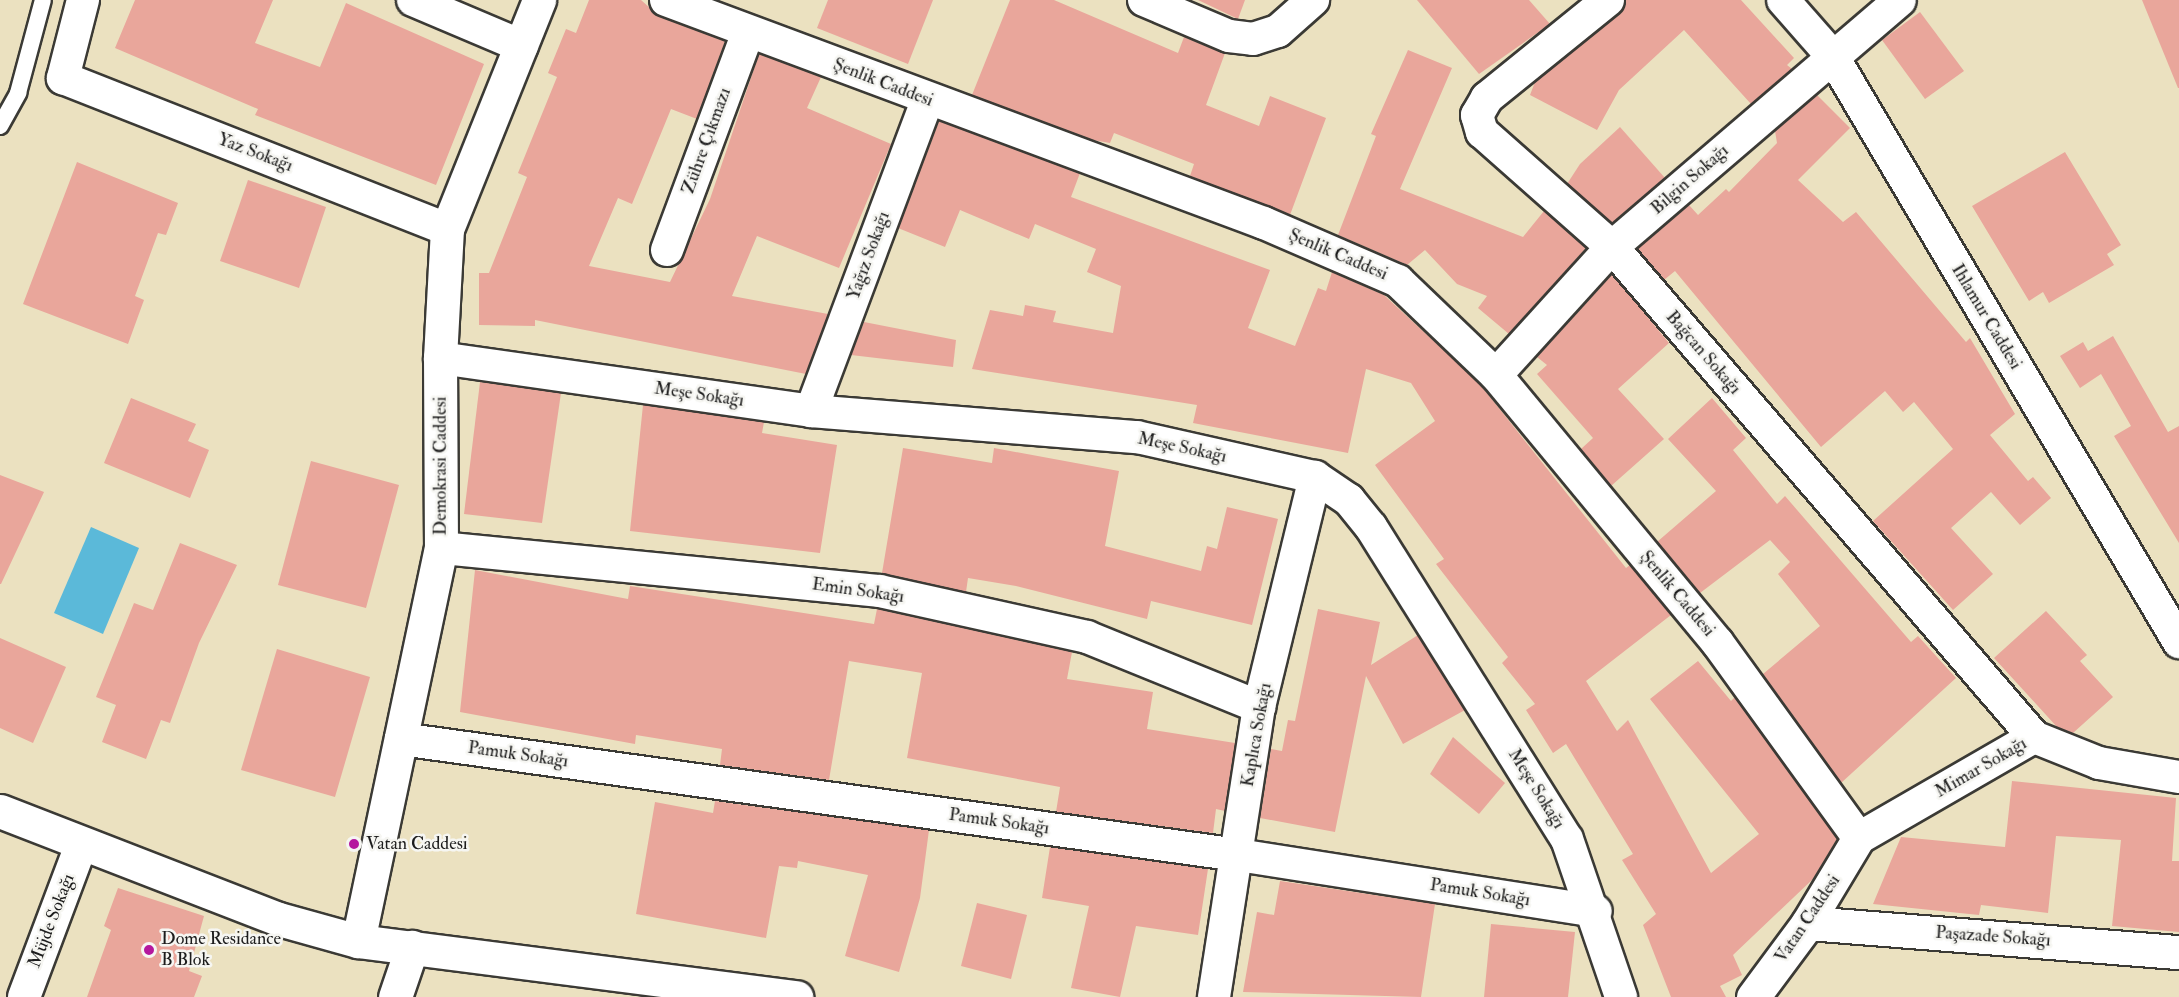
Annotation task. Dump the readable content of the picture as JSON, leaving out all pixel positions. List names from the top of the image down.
{
  "streets": {
    "street": [
      "Şenlik Caddesi",
      "Zühre Çıkmazı",
      "Yaz Sokağı",
      "Bilgin Sokağı",
      "Yağız Sokağı",
      "Ihlamur Caddesi",
      "Bağcan Sokağı",
      "Meşe Sokağı",
      "Demokrasi Caddesi",
      "Emin Sokağı",
      "Kaplıca Sokağı",
      "Pamuk Sokağı",
      "Mimar Sokağı",
      "Vatan Caddesi",
      "Müjde Sokağı",
      "Paşazade Sokağı"
    ]
  },
  "crossings": [
    ["Şenlik Caddesi", "Zühre Çıkmazı"],
    ["Şenlik Caddesi", "Bilgin Sokağı"],
    ["Şenlik Caddesi", "Yağız Sokağı"],
    ["Şenlik Caddesi", "Mimar Sokağı"],
    ["Şenlik Caddesi", "Vatan Caddesi"],
    ["Yaz Sokağı", "Demokrasi Caddesi"],
    ["Bilgin Sokağı", "Ihlamur Caddesi"],
    ["Bilgin Sokağı", "Bağcan Sokağı"],
    ["Yağız Sokağı", "Meşe Sokağı"],
    ["Bağcan Sokağı", "Mimar Sokağı"],
    ["Meşe Sokağı", "Demokrasi Caddesi"],
    ["Meşe Sokağı", "Kaplıca Sokağı"],
    ["Meşe Sokağı", "Pamuk Sokağı"],
    ["Demokrasi Caddesi", "Emin Sokağı"],
    ["Demokrasi Caddesi", "Pamuk Sokağı"],
    ["Emin Sokağı", "Kaplıca Sokağı"],
    ["Kaplıca Sokağı", "Pamuk Sokağı"],
    ["Mimar Sokağı", "Vatan Caddesi"],
    ["Vatan Caddesi", "Paşazade Sokağı"]
  ],
  "places": ["Vatan Caddesi", "Dome Residance B Blok"]
}
